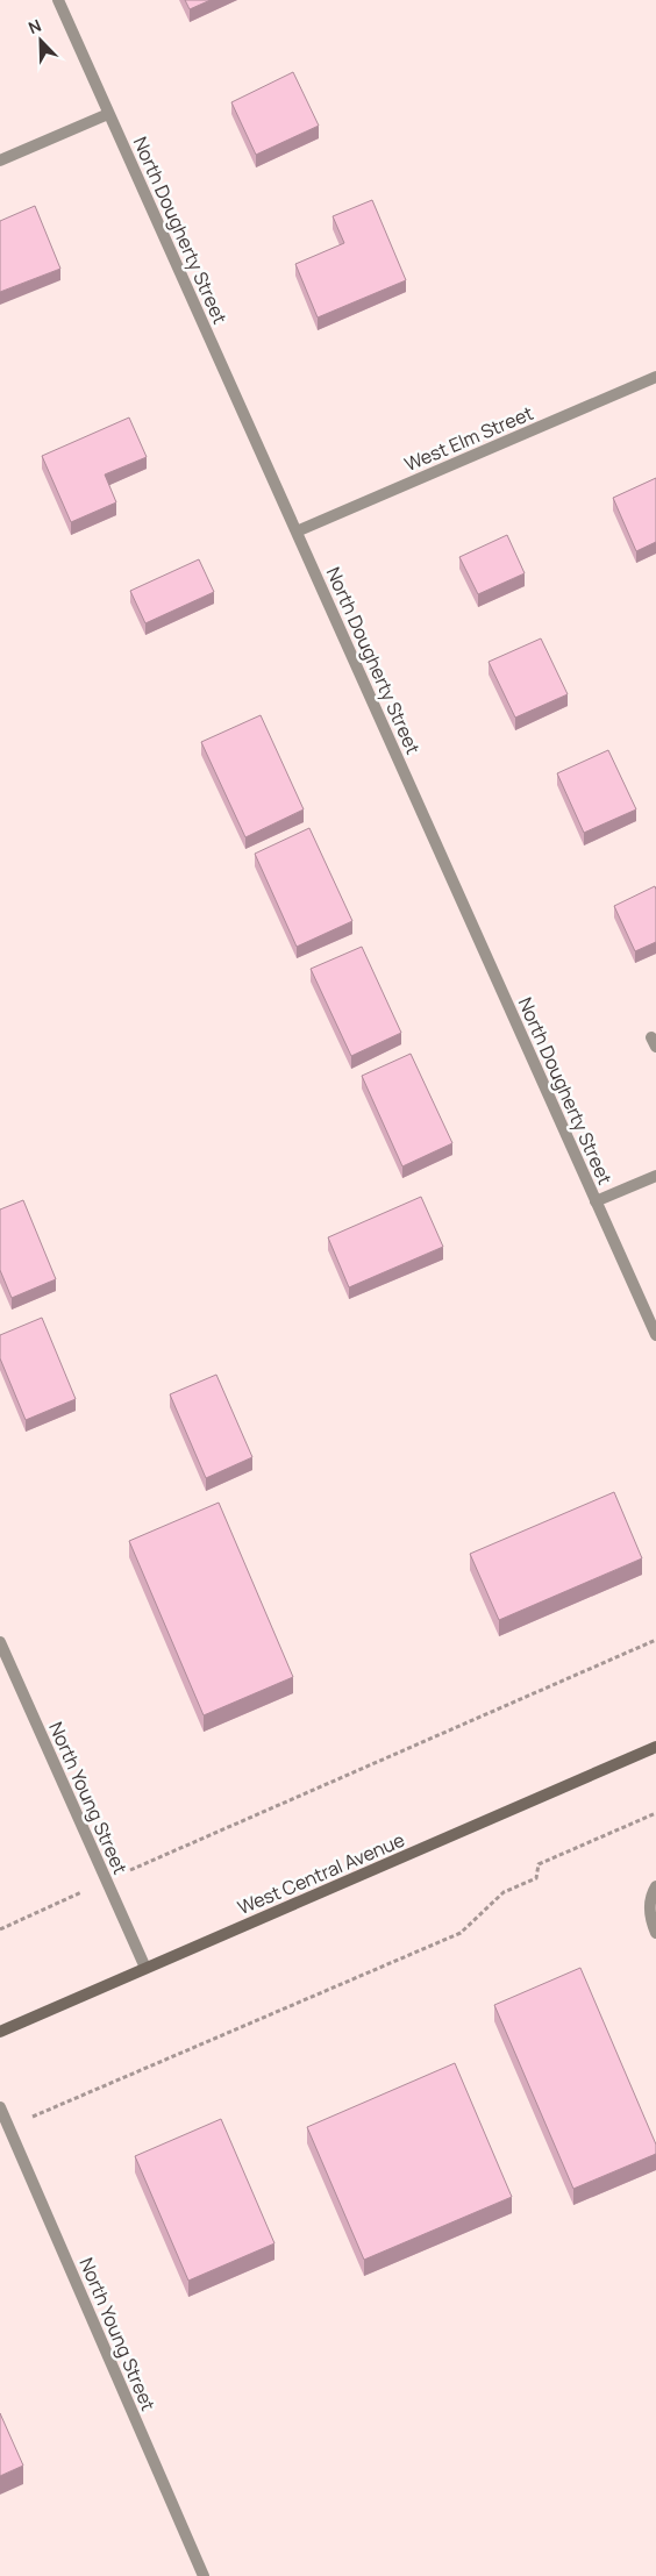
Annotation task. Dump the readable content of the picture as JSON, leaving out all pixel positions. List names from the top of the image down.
{
  "streets": {
    "main road": ["West Central Avenue"],
    "street": ["North Dougherty Street", "West Elm Street", "North Young Street"]
  },
  "crossings": [
    ["North Dougherty Street", "West Elm Street"],
    ["North Young Street", "West Central Avenue"]
  ],
  "north": "top left"
}
